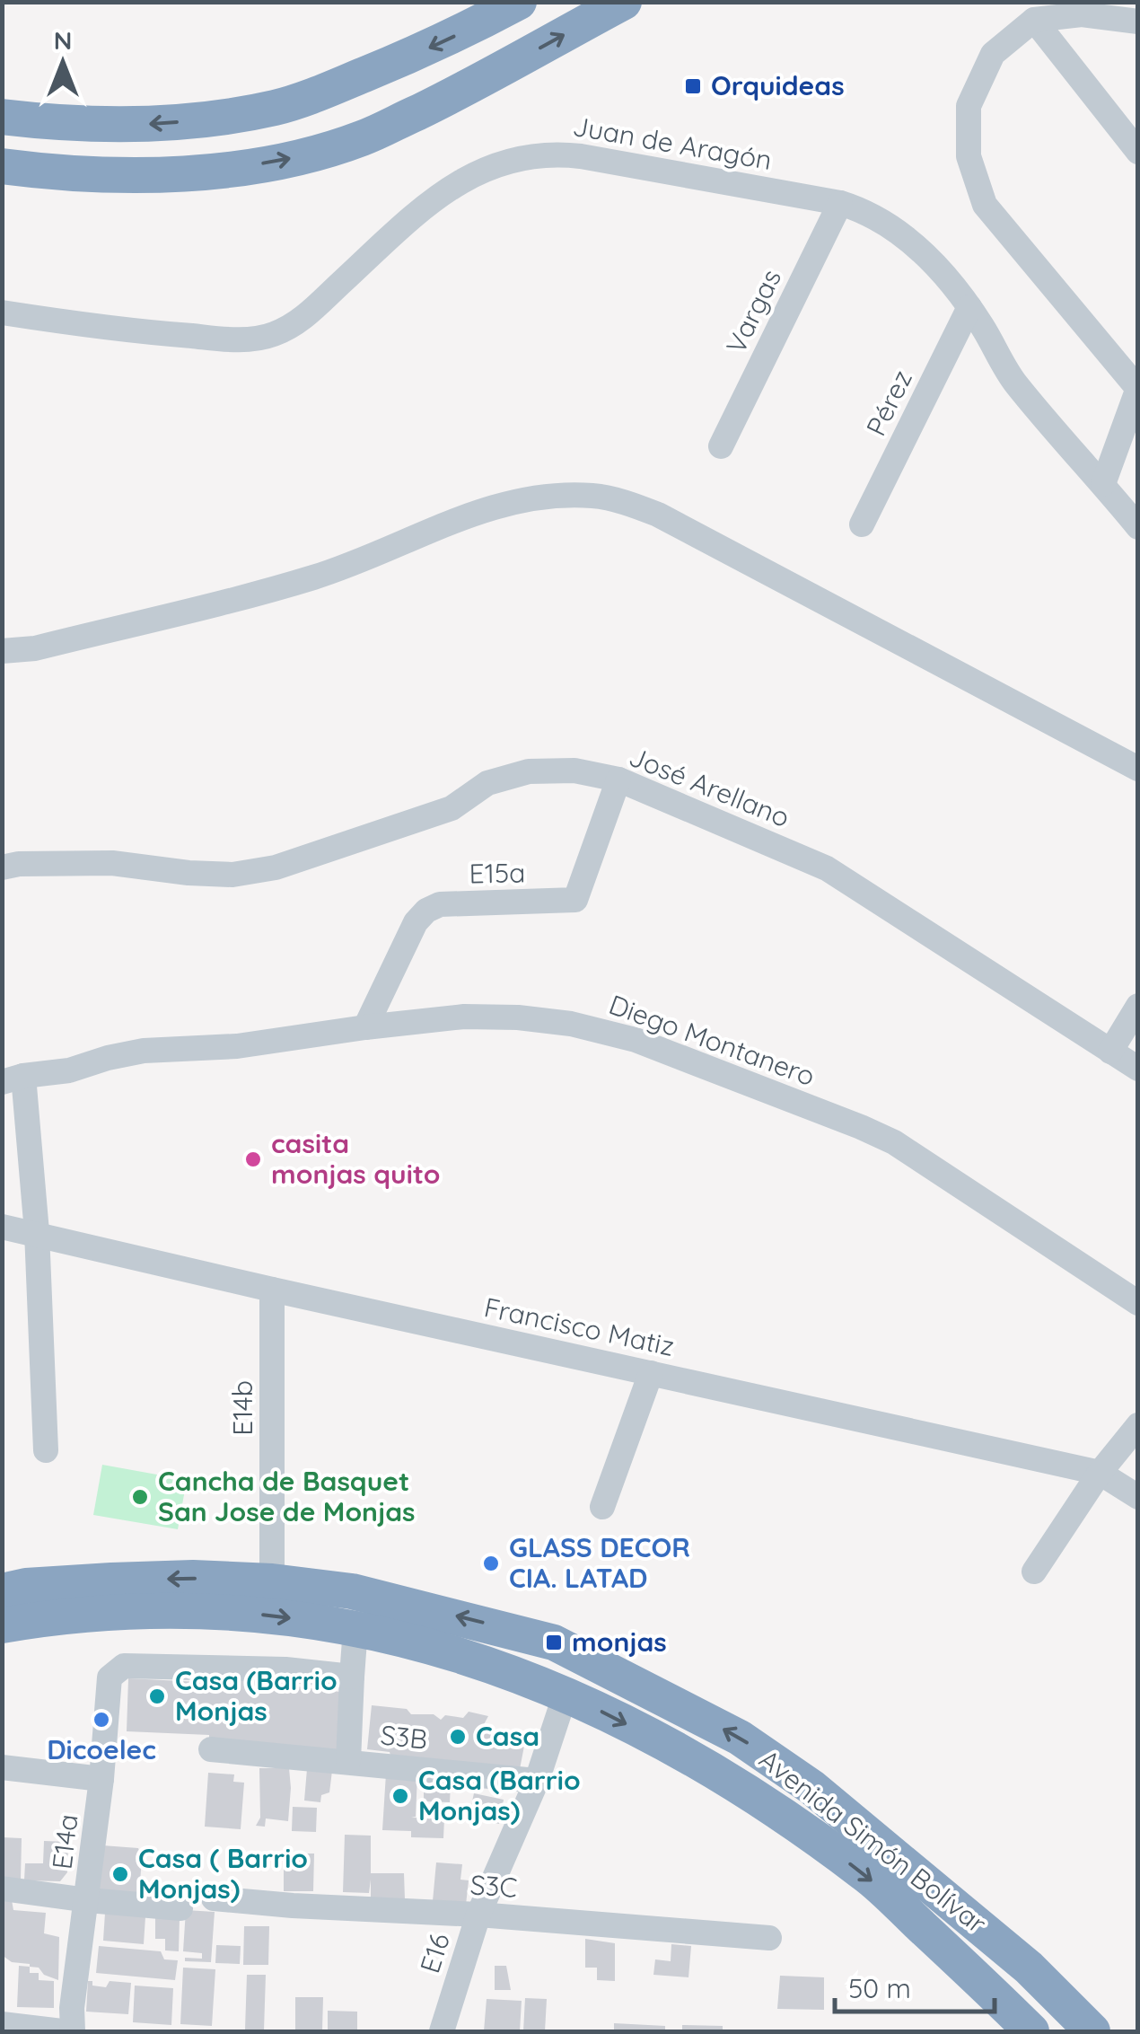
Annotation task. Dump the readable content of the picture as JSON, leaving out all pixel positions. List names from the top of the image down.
{
  "streets": {
    "highway": ["Avenida Simón Bolívar"],
    "street": [
      "Juan de Aragón",
      "Vargas",
      "Pérez",
      "José Arellano",
      "E15a",
      "Diego Montanero",
      "Francisco Matiz",
      "E14b",
      "S3B",
      "E14a",
      "S3C",
      "E16"
    ]
  },
  "crossings": [
    ["Juan de Aragón", "Vargas"],
    ["Juan de Aragón", "Pérez"],
    ["José Arellano", "E15a"],
    ["E15a", "Diego Montanero"],
    ["Francisco Matiz", "E14b"],
    ["E14b", "Avenida Simón Bolívar"],
    ["S3B", "E16"],
    ["Avenida Simón Bolívar", "E16"],
    ["S3C", "E16"]
  ],
  "places": {
    "transit": ["Orquideas", "monjas"],
    "other": [
      "casita monjas quito",
      "Cancha de Basquet San Jose de Monjas",
      "GLASS DECOR CIA. LATAD",
      "Casa (Barrio Monjas",
      "Dicoelec",
      "Casa",
      "Casa (Barrio Monjas)",
      "Casa ( Barrio Monjas)"
    ]
  },
  "scale_bar": "50 m",
  "north": "top"
}
